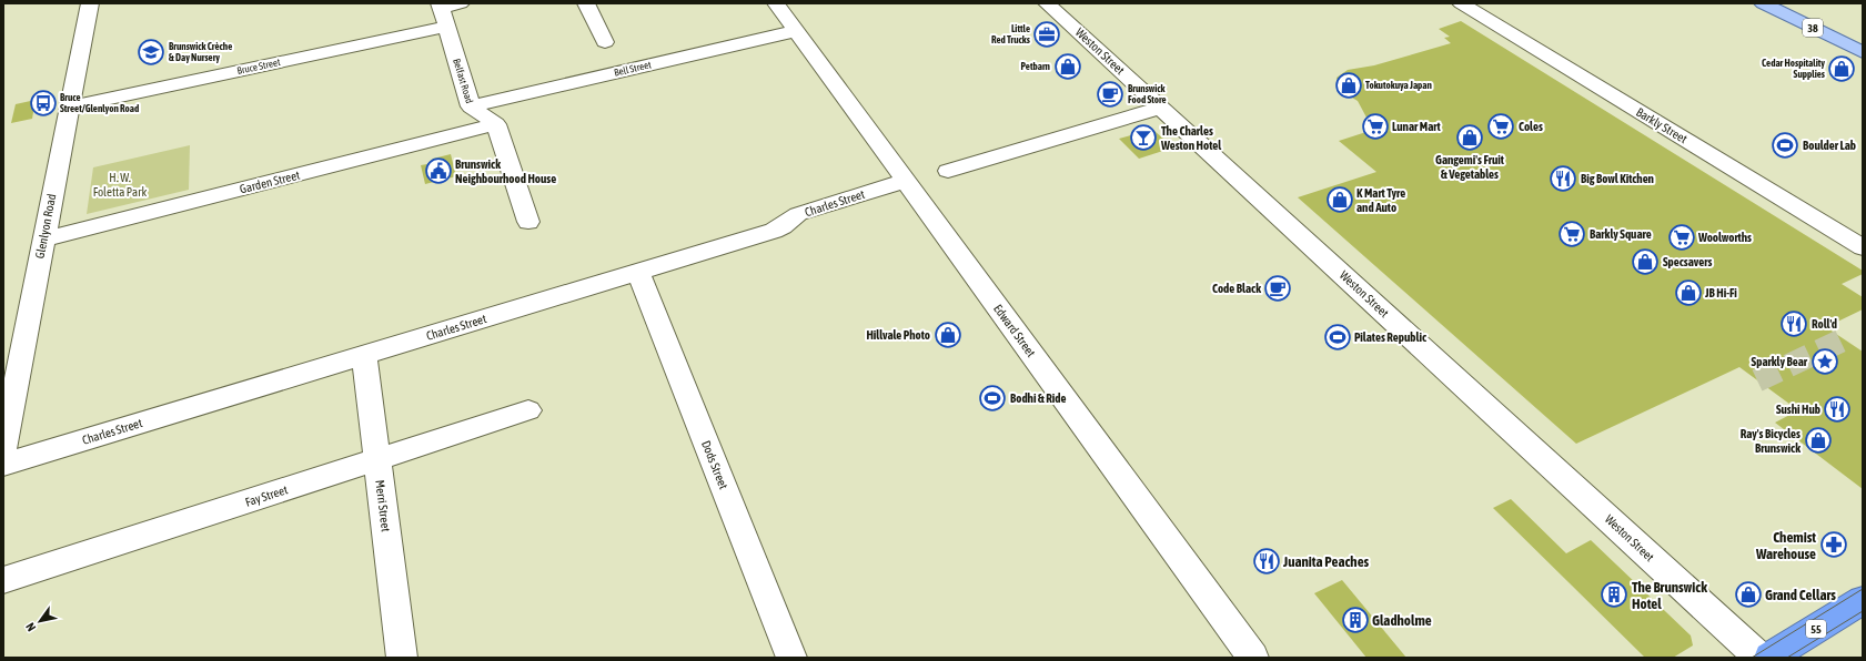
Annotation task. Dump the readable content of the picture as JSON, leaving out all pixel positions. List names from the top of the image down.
{
  "streets": {
    "highway": ["55"],
    "main road": ["38"],
    "street": [
      "Weston Street",
      "Bruce Street",
      "Bell Street",
      "Belfast Road",
      "Barkly Street",
      "Garden Street",
      "Charles Street",
      "Glenlyon Road",
      "Edward Street",
      "Dods Street",
      "Fay Street",
      "Merri Street"
    ]
  },
  "crossings": [
    ["Bruce Street", "Belfast Road"],
    ["Bruce Street", "Glenlyon Road"],
    ["Bell Street", "Belfast Road"],
    ["Bell Street", "Edward Street"],
    ["Belfast Road", "Garden Street"],
    ["Garden Street", "Glenlyon Road"],
    ["Charles Street", "Edward Street"],
    ["Charles Street", "Dods Street"],
    ["Charles Street", "Merri Street"],
    ["Fay Street", "Merri Street"]
  ],
  "parks": ["H. W. Foletta Park"],
  "places": {
    "office": ["Little Red Trucks"],
    "school or university": ["Brunswick Crèche & Day Nursery"],
    "shop": [
      "Petbarn",
      "Cedar Hospitality Supplies",
      "Tokutokuya Japan",
      "Gangemi's Fruit & Vegetables",
      "K Mart Tyre and Auto",
      "Specsavers",
      "JB Hi-Fi",
      "Hillvale Photo",
      "Ray's Bicycles Brunswick",
      "Grand Cellars"
    ],
    "cafe": ["Brunswick Food Store", "Code Black"],
    "bus stop": ["Bruce Street/Glenlyon Road"],
    "supermarket": [
      "Lunar Mart",
      "Coles",
      "Barkly Square",
      "Woolworths"
    ],
    "bar": ["The Charles Weston Hotel"],
    "sports": ["Boulder Lab", "Pilates Republic", "Bodhi & Ride"],
    "public building": ["Brunswick Neighbourhood House"],
    "restaurant": [
      "Big Bowl Kitchen",
      "Roll'd",
      "Sushi Hub",
      "Juanita Peaches"
    ],
    "place": ["Sparkly Bear"],
    "pharmacy": ["Chemist Warehouse"],
    "building": ["The Brunswick Hotel", "Gladholme"]
  },
  "north": "bottom left"
}
